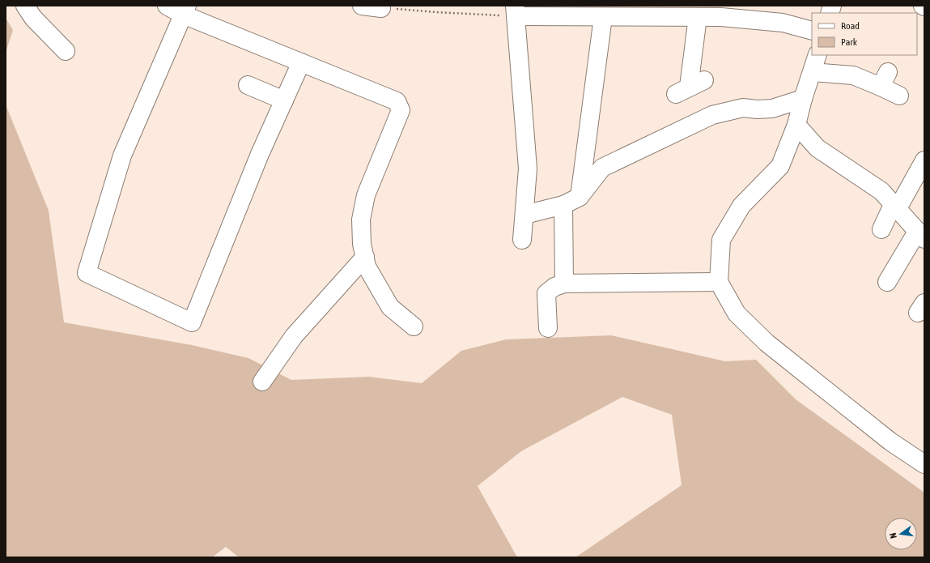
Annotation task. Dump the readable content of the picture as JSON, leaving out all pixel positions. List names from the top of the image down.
{
  "legend": ["Road", "Park"],
  "north": "left"
}
